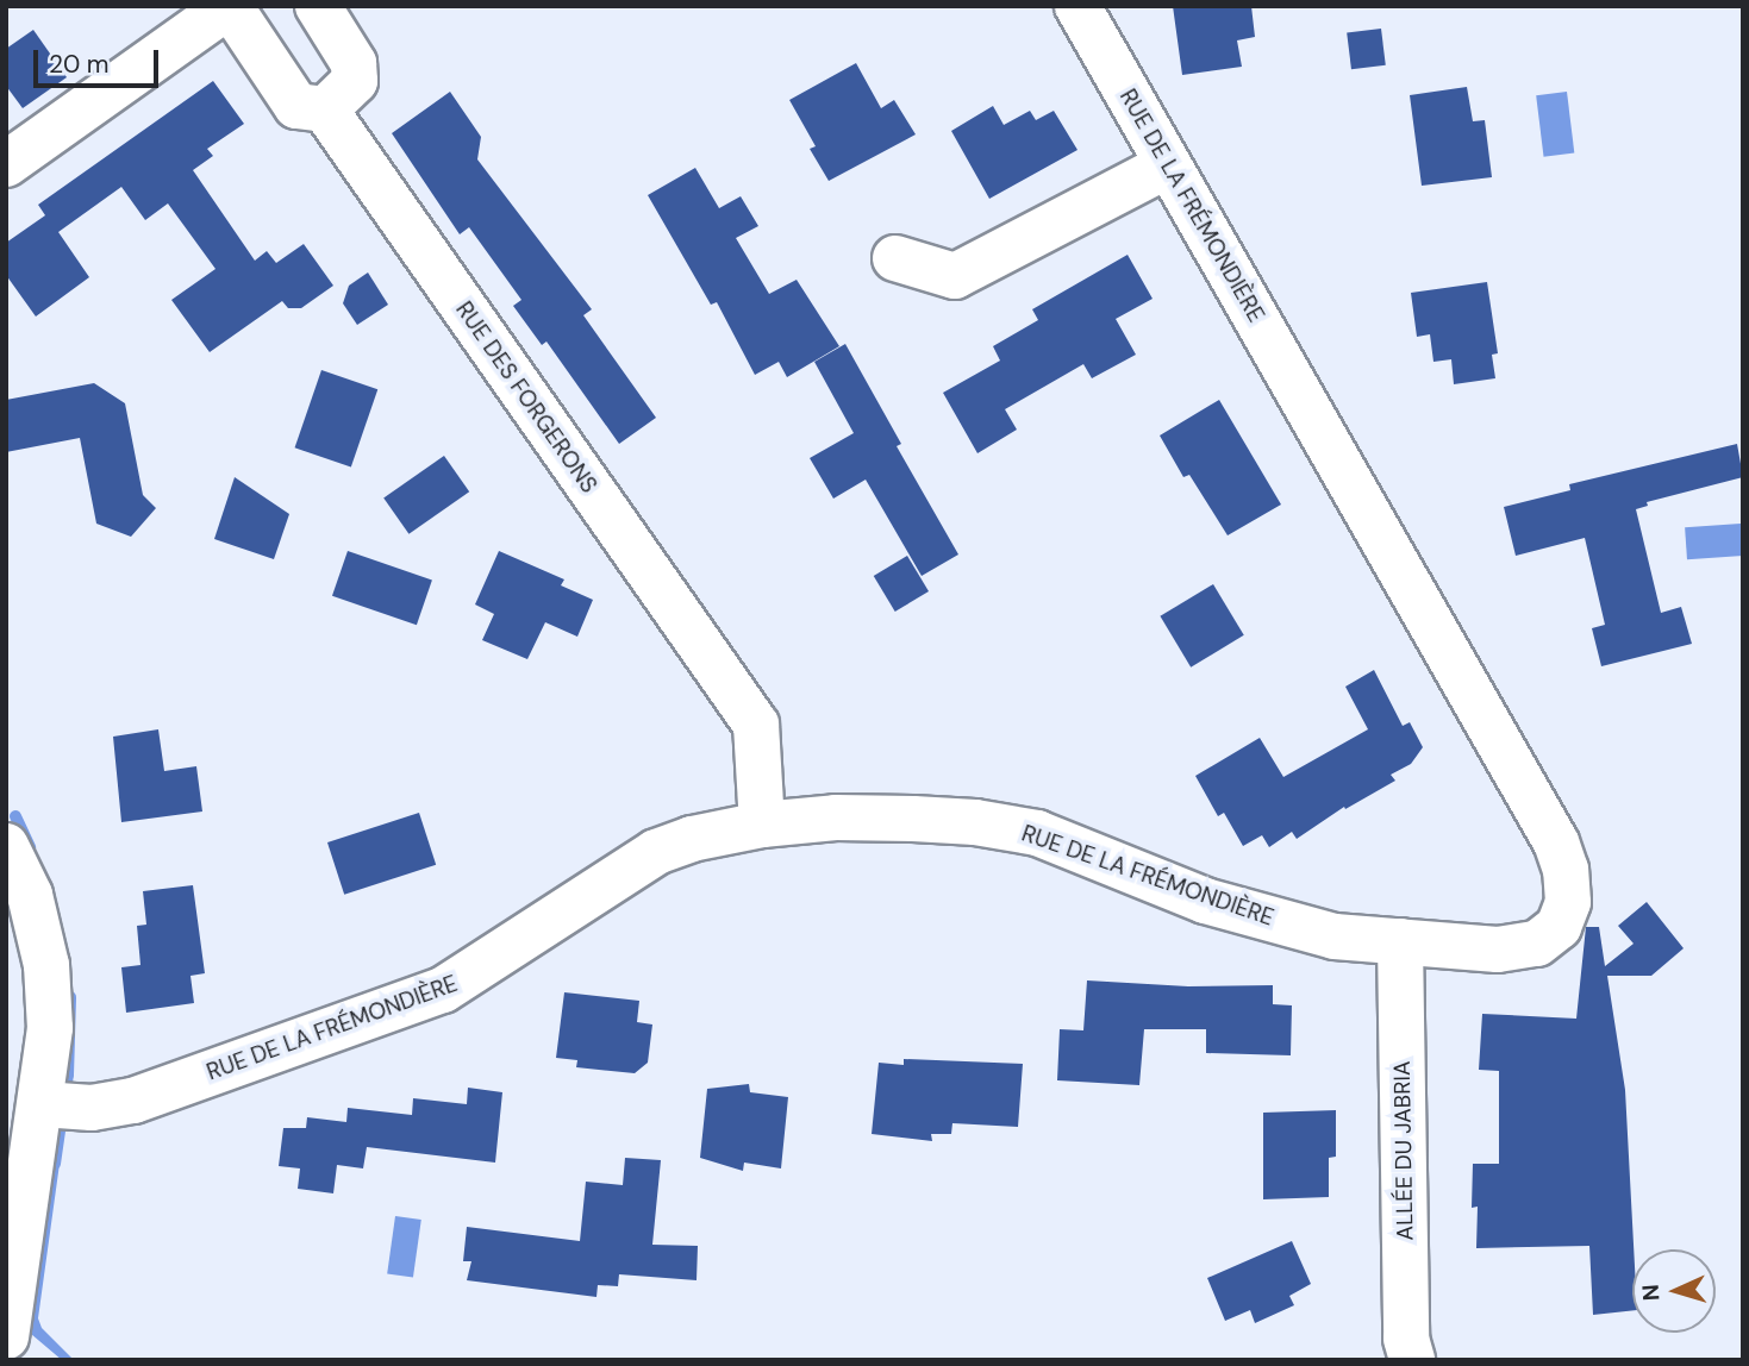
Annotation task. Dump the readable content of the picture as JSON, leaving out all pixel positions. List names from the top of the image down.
{
  "streets": {
    "street": ["RUE DE LA FRÉMONDIÈRE", "RUE DES FORGERONS", "ALLÉE DU JABRIA"]
  },
  "crossings": [
    ["RUE DE LA FRÉMONDIÈRE", "RUE DES FORGERONS"],
    ["RUE DE LA FRÉMONDIÈRE", "ALLÉE DU JABRIA"]
  ],
  "scale_bar": "20 m",
  "north": "left"
}
